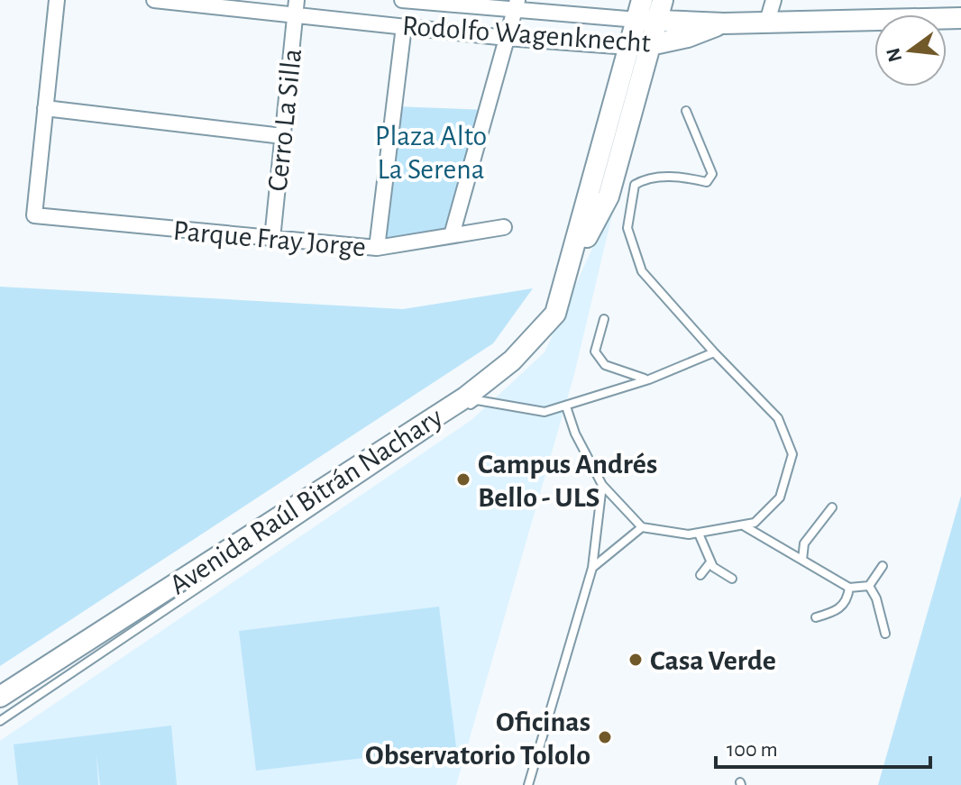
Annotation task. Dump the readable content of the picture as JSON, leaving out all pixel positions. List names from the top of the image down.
{
  "streets": {
    "main road": ["Rodolfo Wagenknecht", "Avenida Raúl Bitrán Nachary"],
    "street": ["Cerro La Silla", "Parque Fray Jorge"]
  },
  "crossings": [
    ["Rodolfo Wagenknecht", "Cerro La Silla"],
    ["Rodolfo Wagenknecht", "Avenida Raúl Bitrán Nachary"],
    ["Cerro La Silla", "Parque Fray Jorge"]
  ],
  "parks": ["Plaza Alto La Serena"],
  "places": ["Campus Andrés Bello - ULS", "Casa Verde", "Oficinas Observatorio Tololo"],
  "scale_bar": "100 m",
  "north": "left"
}
